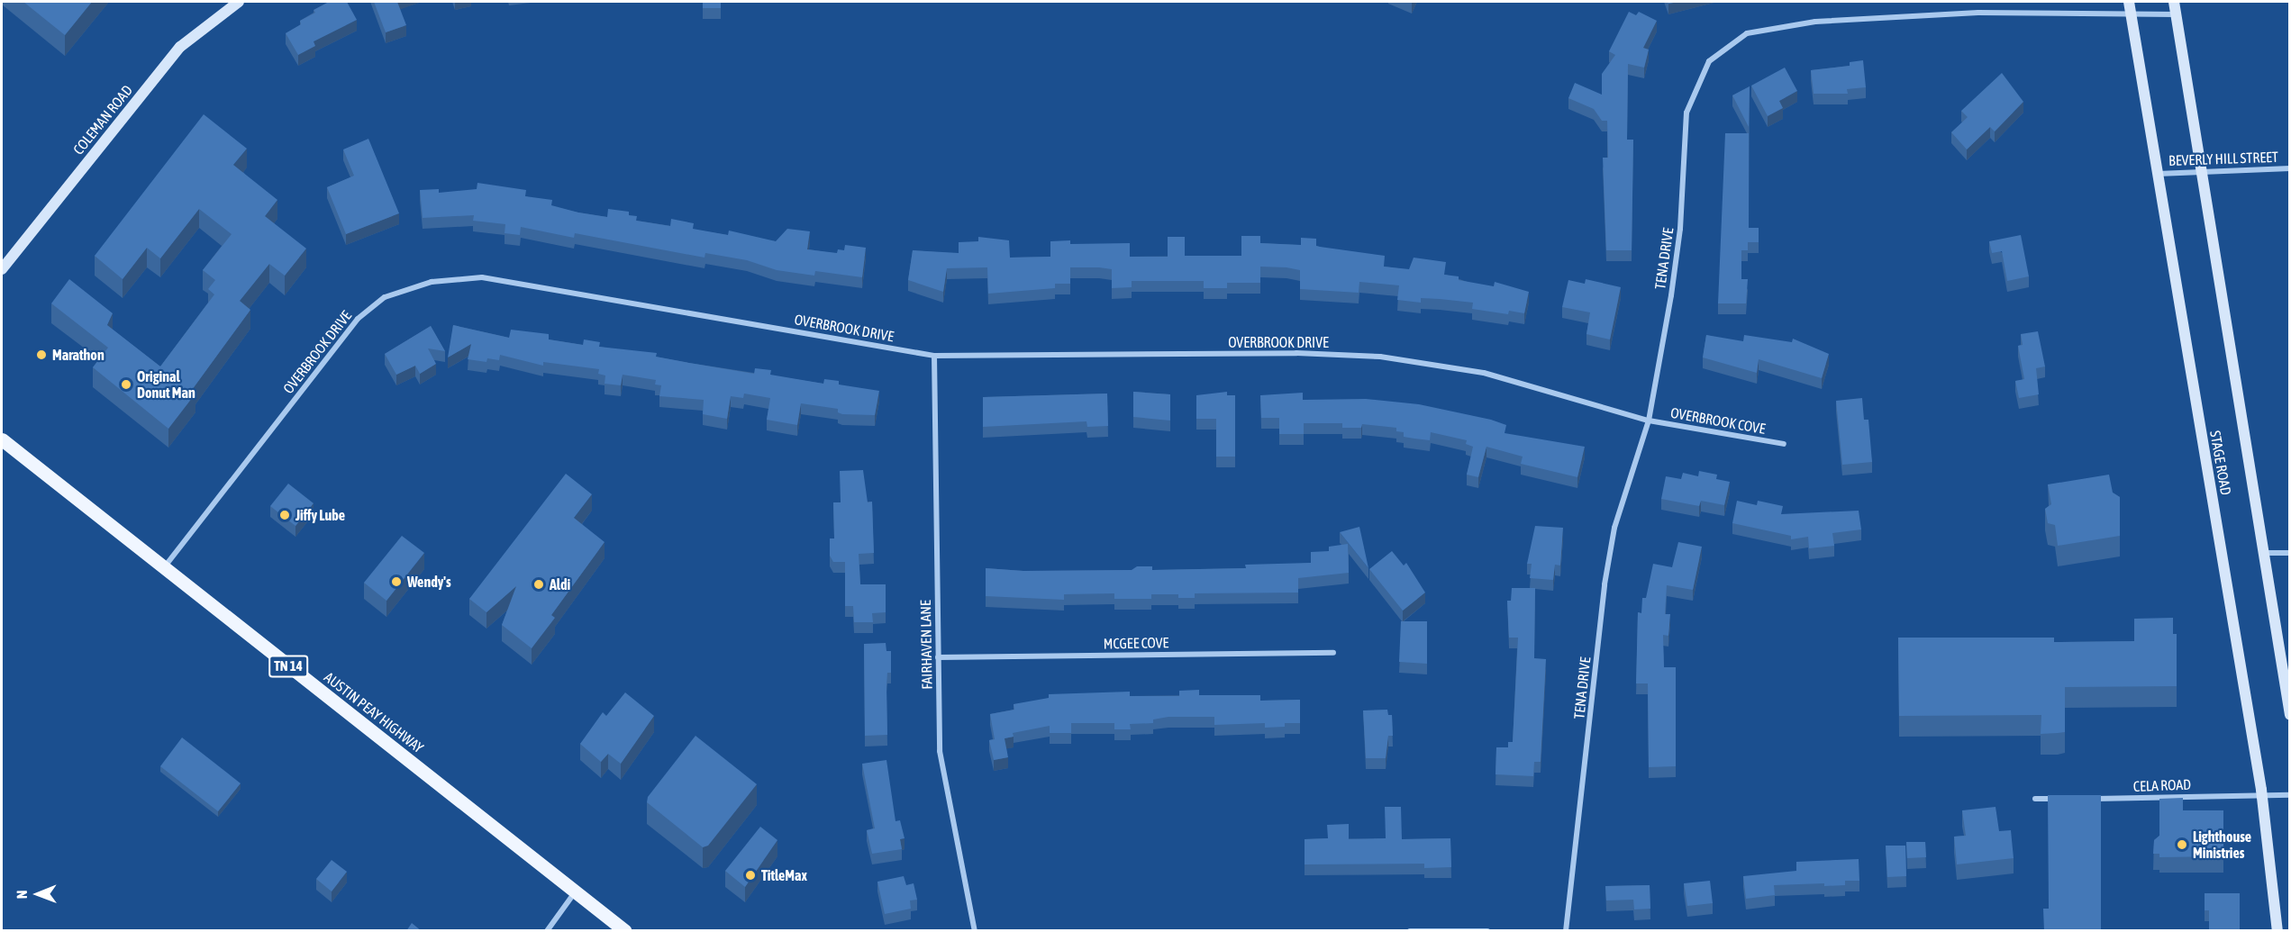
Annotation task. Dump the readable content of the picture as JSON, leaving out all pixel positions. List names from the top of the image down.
{
  "streets": {
    "main road": [
      "COLEMAN ROAD",
      "STAGE ROAD",
      "TN 14",
      "AUSTIN PEAY HIGHWAY"
    ],
    "street": [
      "BEVERLY HILL STREET",
      "TENA DRIVE",
      "OVERBROOK DRIVE",
      "OVERBROOK COVE",
      "MCGEE COVE",
      "FAIRHAVEN LANE",
      "CELA ROAD"
    ]
  },
  "crossings": [
    ["BEVERLY HILL STREET", "STAGE ROAD"],
    ["TENA DRIVE", "OVERBROOK DRIVE"],
    ["TENA DRIVE", "OVERBROOK COVE"],
    ["TENA DRIVE", "STAGE ROAD"],
    ["OVERBROOK DRIVE", "OVERBROOK COVE"],
    ["OVERBROOK DRIVE", "FAIRHAVEN LANE"],
    ["OVERBROOK DRIVE", "AUSTIN PEAY HIGHWAY"],
    ["STAGE ROAD", "CELA ROAD"],
    ["MCGEE COVE", "FAIRHAVEN LANE"]
  ],
  "places": [
    "Marathon",
    "Original Donut Man",
    "Jiffy Lube",
    "Wendy's",
    "Aldi",
    "Lighthouse Ministries",
    "TitleMax"
  ],
  "north": "left"
}
